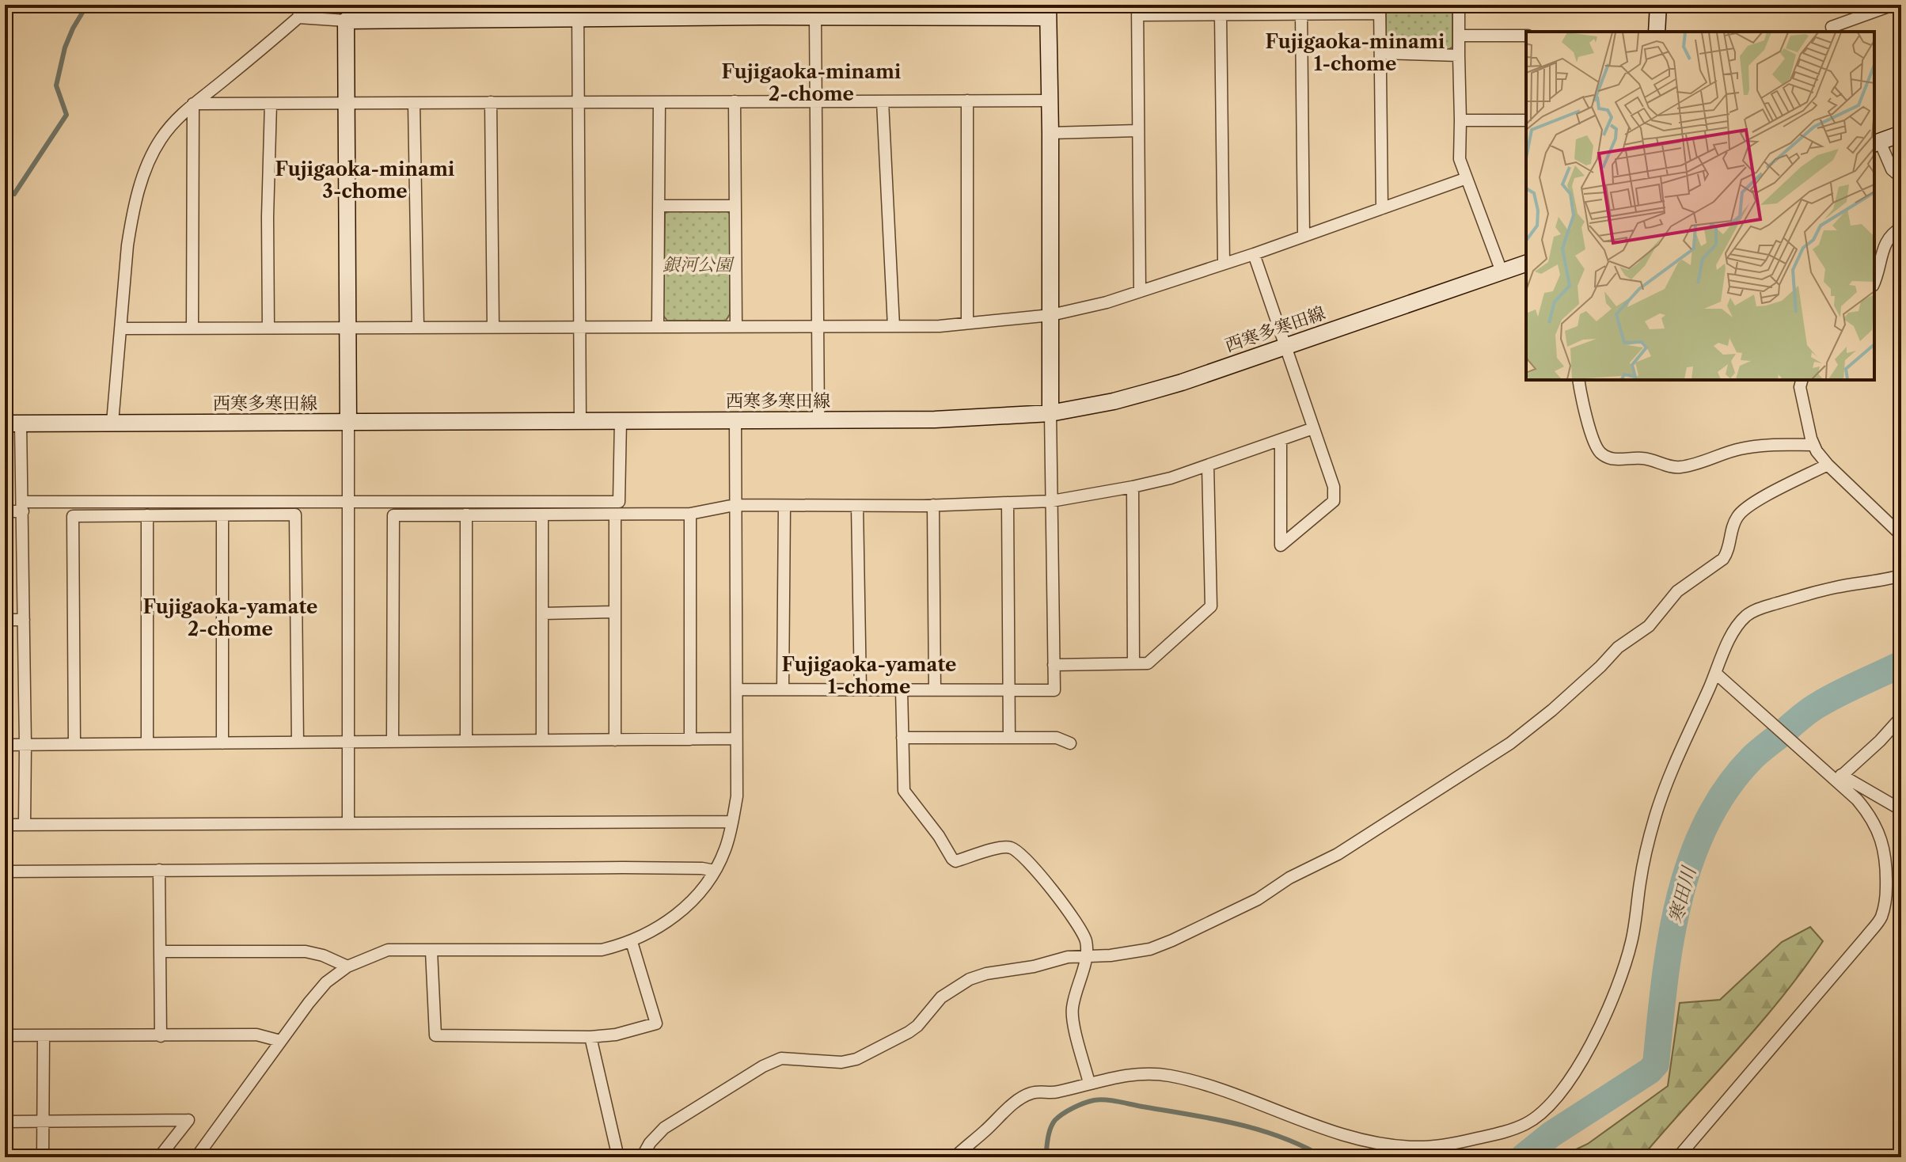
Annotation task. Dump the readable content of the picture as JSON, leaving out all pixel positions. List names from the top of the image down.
{
  "streets": {
    "main road": ["西寒多寒田線"]
  },
  "districts": [
    "Fujigaoka-minami 1-chome",
    "Fujigaoka-minami 2-chome",
    "Fujigaoka-minami 3-chome",
    "Fujigaoka-yamate 2-chome",
    "Fujigaoka-yamate 1-chome"
  ],
  "water": ["寒田川"],
  "parks": ["銀河公園"]
}
